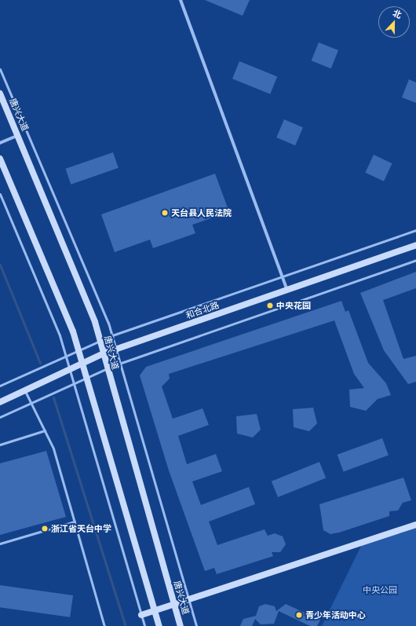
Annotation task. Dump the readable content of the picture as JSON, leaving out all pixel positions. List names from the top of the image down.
{
  "streets": {
    "main road": ["唐兴大道", "和合北路"]
  },
  "crossings": [
    ["唐兴大道", "和合北路"]
  ],
  "parks": ["中央公园"],
  "places": [
    "天台县人民法院",
    "中央花园",
    "浙江省天台中学",
    "青少年活动中心"
  ],
  "north": "top"
}
